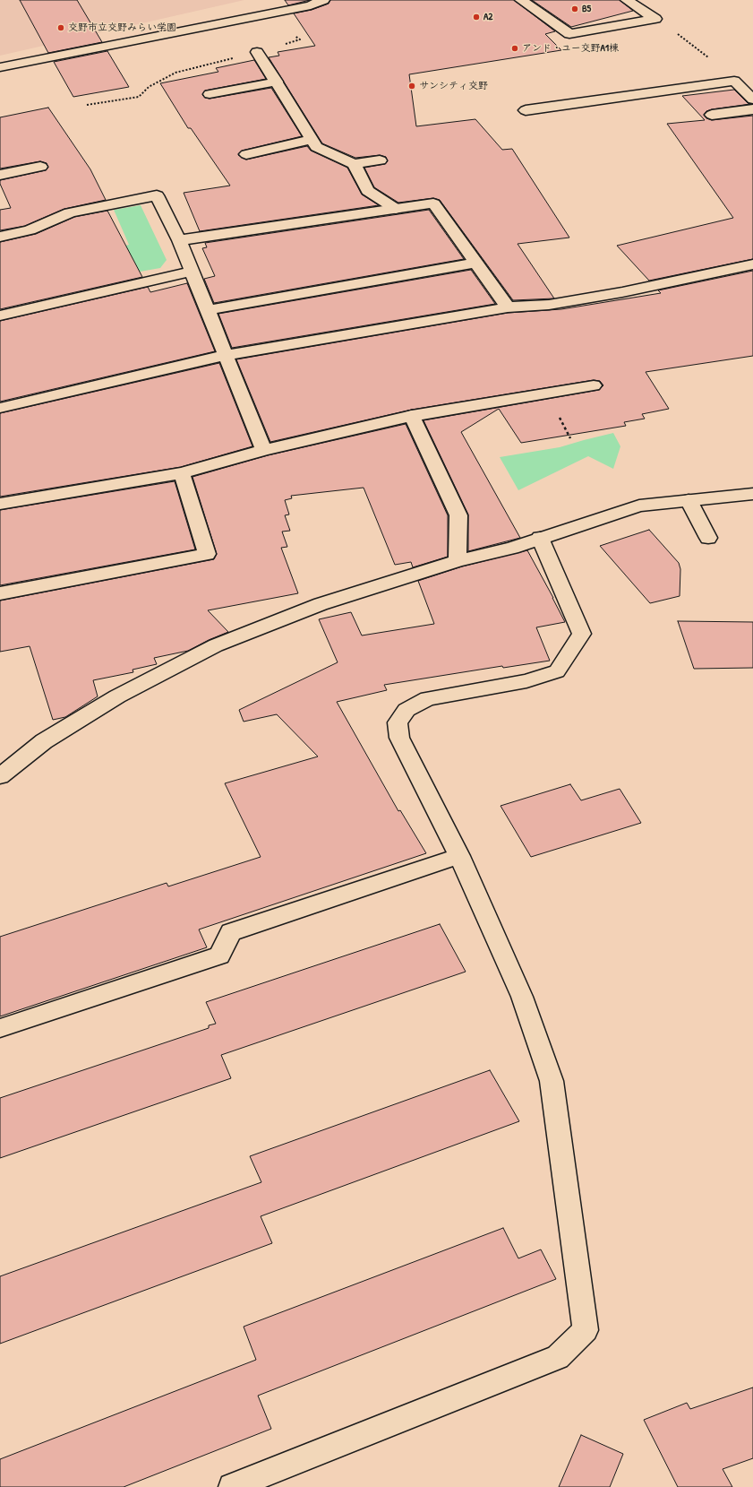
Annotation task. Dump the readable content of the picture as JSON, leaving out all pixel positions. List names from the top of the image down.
{
  "places": [
    "B5",
    "A2",
    "交野市立交野みらい学園",
    "アンド・ユー交野A1棟",
    "サンシティ交野"
  ]
}
